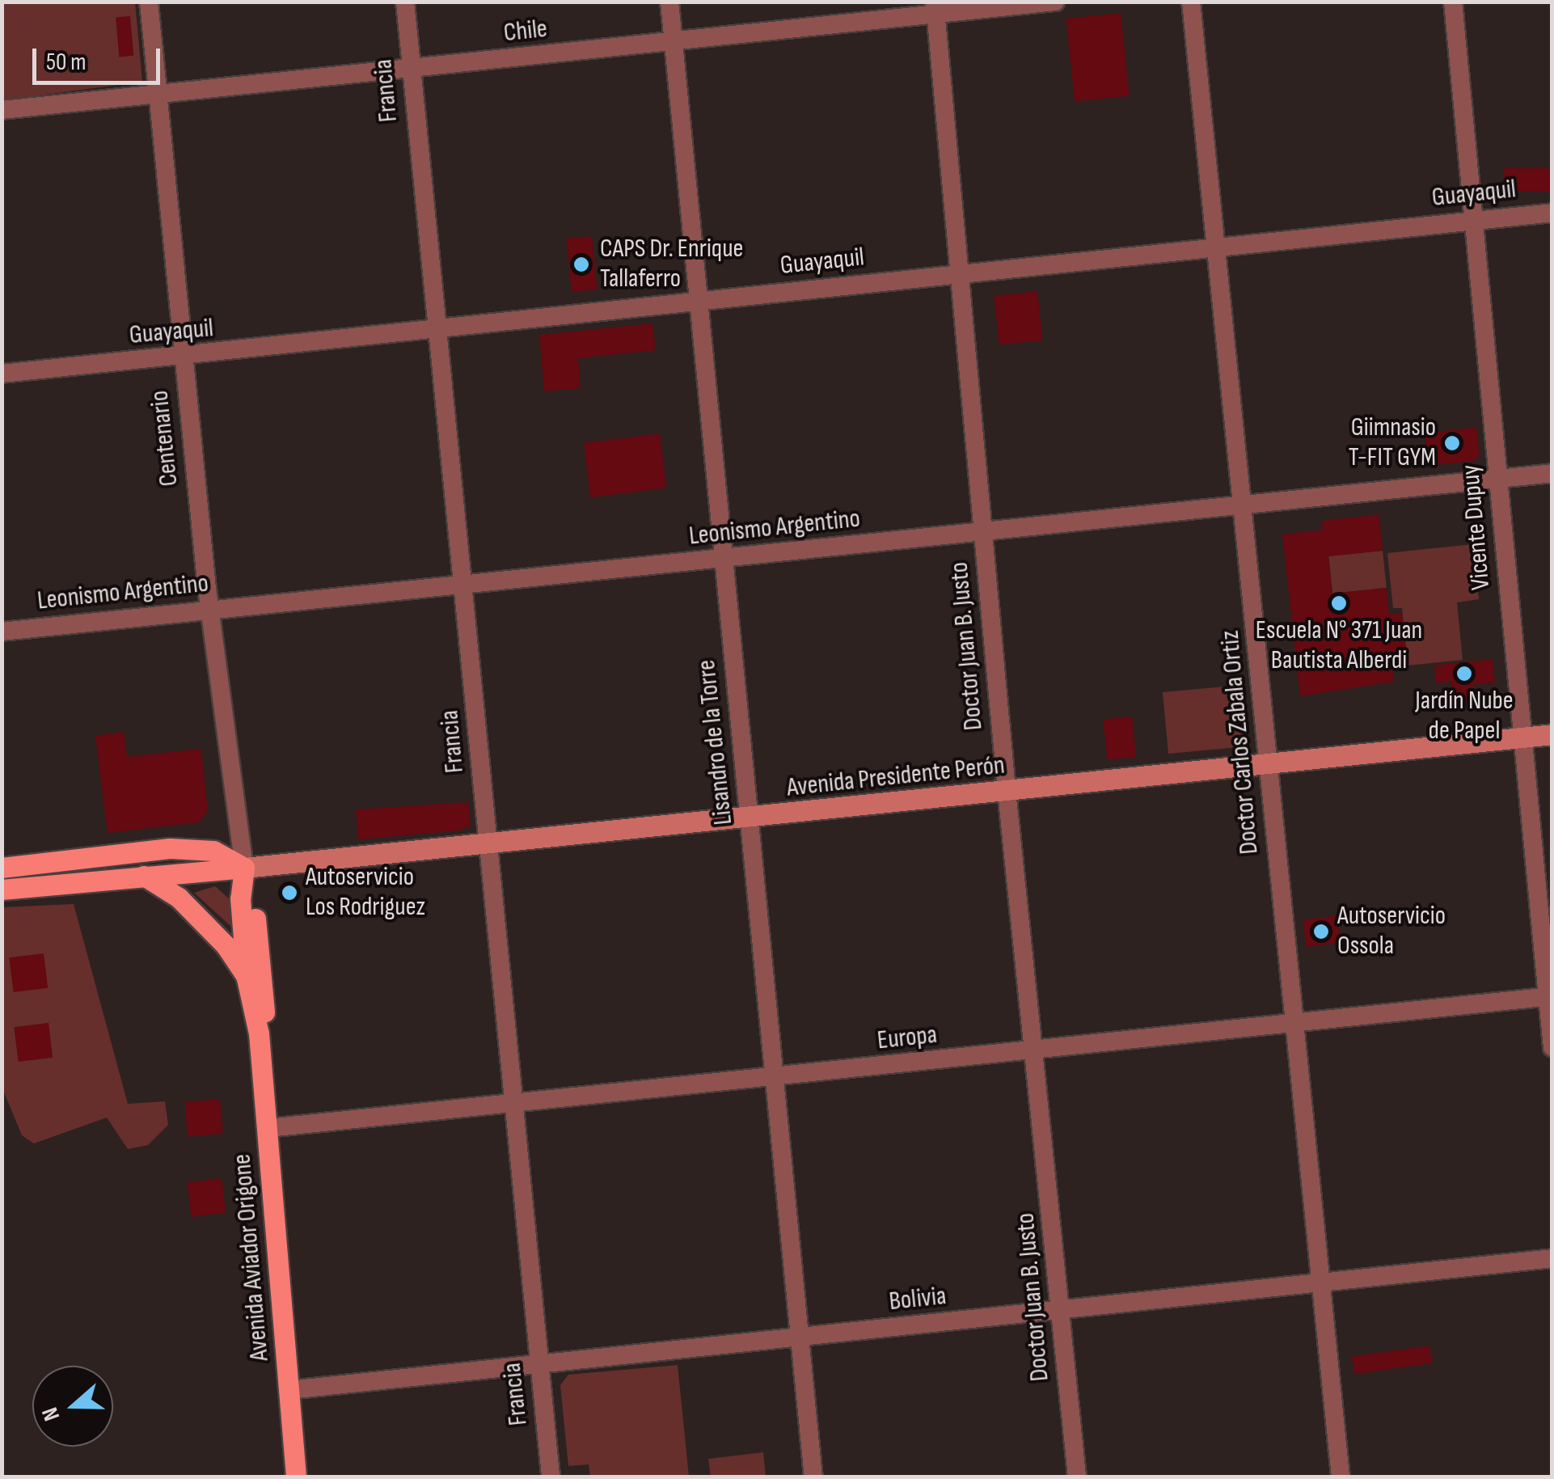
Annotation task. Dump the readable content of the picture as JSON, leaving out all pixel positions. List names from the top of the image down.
{
  "streets": {
    "main road": ["Avenida Presidente Perón", "Avenida Aviador Origone"],
    "street": [
      "Chile",
      "Francia",
      "Guayaquil",
      "Centenario",
      "Vicente Dupuy",
      "Leonismo Argentino",
      "Doctor Juan B. Justo",
      "Lisandro de la Torre",
      "Doctor Carlos Zabala Ortiz",
      "Europa",
      "Bolivia"
    ]
  },
  "crossings": [
    ["Chile", "Francia"],
    ["Chile", "Centenario"],
    ["Chile", "Doctor Juan B. Justo"],
    ["Chile", "Lisandro de la Torre"],
    ["Francia", "Guayaquil"],
    ["Francia", "Leonismo Argentino"],
    ["Francia", "Avenida Presidente Perón"],
    ["Francia", "Europa"],
    ["Francia", "Bolivia"],
    ["Guayaquil", "Centenario"],
    ["Guayaquil", "Vicente Dupuy"],
    ["Guayaquil", "Doctor Juan B. Justo"],
    ["Guayaquil", "Lisandro de la Torre"],
    ["Guayaquil", "Doctor Carlos Zabala Ortiz"],
    ["Centenario", "Leonismo Argentino"],
    ["Centenario", "Avenida Presidente Perón"],
    ["Centenario", "Avenida Aviador Origone"],
    ["Vicente Dupuy", "Leonismo Argentino"],
    ["Vicente Dupuy", "Avenida Presidente Perón"],
    ["Vicente Dupuy", "Europa"],
    ["Leonismo Argentino", "Doctor Juan B. Justo"],
    ["Leonismo Argentino", "Lisandro de la Torre"],
    ["Leonismo Argentino", "Doctor Carlos Zabala Ortiz"],
    ["Doctor Juan B. Justo", "Avenida Presidente Perón"],
    ["Doctor Juan B. Justo", "Europa"],
    ["Doctor Juan B. Justo", "Bolivia"],
    ["Lisandro de la Torre", "Avenida Presidente Perón"],
    ["Lisandro de la Torre", "Europa"],
    ["Lisandro de la Torre", "Bolivia"],
    ["Doctor Carlos Zabala Ortiz", "Avenida Presidente Perón"],
    ["Doctor Carlos Zabala Ortiz", "Europa"],
    ["Doctor Carlos Zabala Ortiz", "Bolivia"],
    ["Avenida Presidente Perón", "Avenida Aviador Origone"],
    ["Europa", "Avenida Aviador Origone"],
    ["Avenida Aviador Origone", "Bolivia"]
  ],
  "places": [
    "CAPS Dr. Enrique Tallaferro",
    "Giimnasio T-FIT GYM",
    "Escuela N° 371 Juan Bautista Alberdi",
    "Jardín Nube de Papel",
    "Autoservicio Los Rodriguez",
    "Autoservicio Ossola"
  ],
  "scale_bar": "50 m",
  "north": "left"
}
